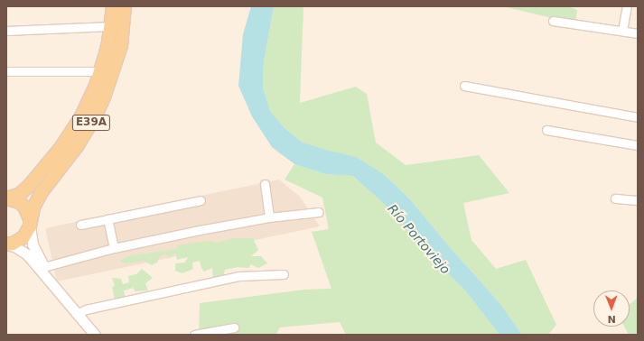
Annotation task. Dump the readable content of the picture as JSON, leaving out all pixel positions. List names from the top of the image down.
{
  "streets": {
    "main road": ["E39A"]
  },
  "water": ["Río Portoviejo"],
  "north": "bottom"
}
